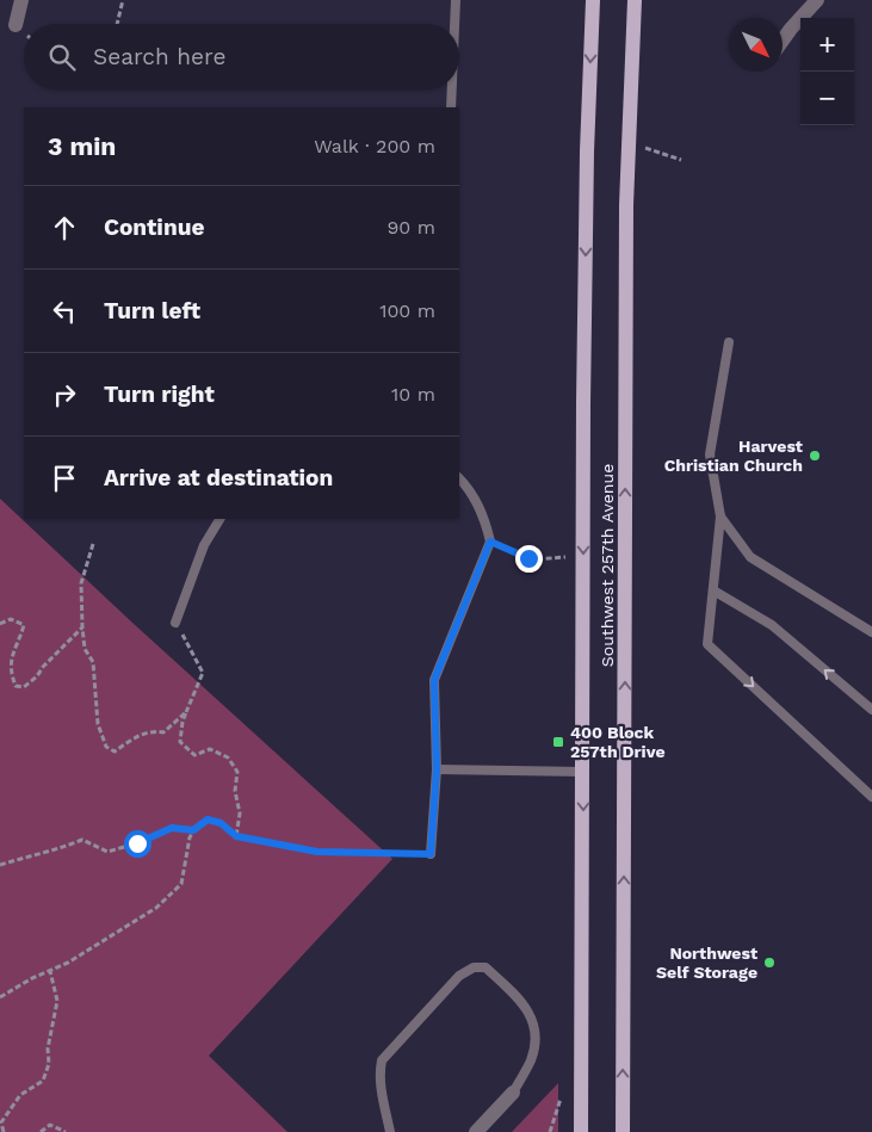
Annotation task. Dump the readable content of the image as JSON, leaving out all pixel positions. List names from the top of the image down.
{
  "streets": {
    "main road": ["Southwest 257th Avenue"]
  },
  "places": {
    "other": ["Harvest Christian Church", "Northwest Self Storage"],
    "transit": ["400 Block 257th Drive"]
  },
  "north": "bottom right",
  "page": {
    "map_buttons": ["+", "−"],
    "search": "Search here",
    "heading": ["3 min", "Walk · 200 m"],
    "list": [
      ["Continue", "90 m"],
      ["Turn left", "100 m"],
      ["Turn right", "10 m"],
      "Arrive at destination"
    ]
  }
}
